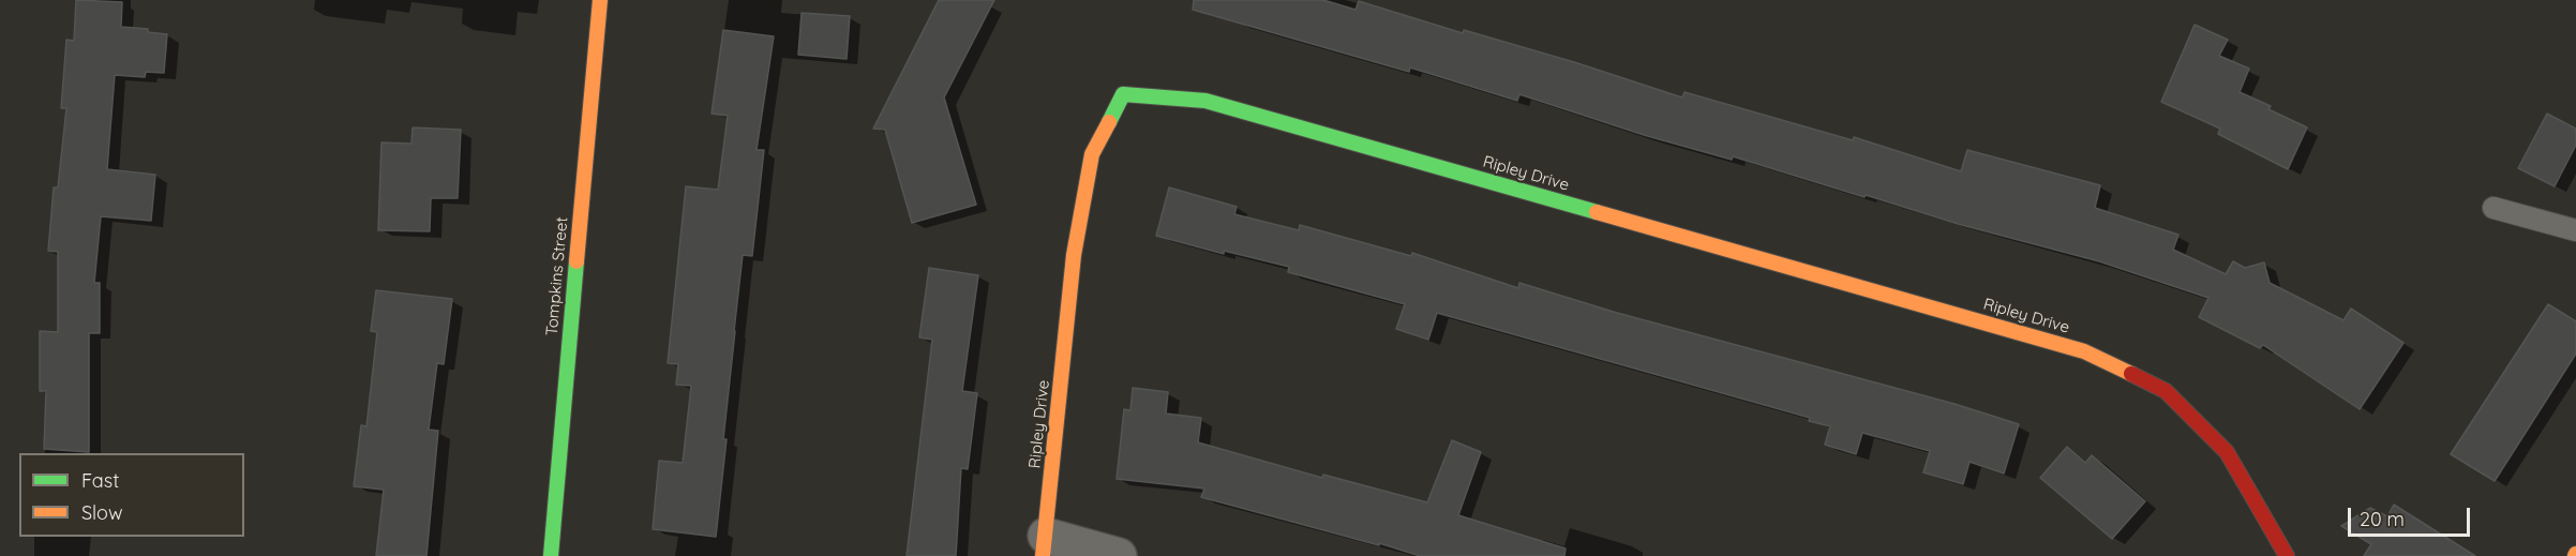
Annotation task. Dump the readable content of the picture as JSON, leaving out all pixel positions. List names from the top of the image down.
{
  "streets": {
    "street": ["Ripley Drive", "Tompkins Street"]
  },
  "legend": ["Fast", "Slow"],
  "scale_bar": "20 m"
}
